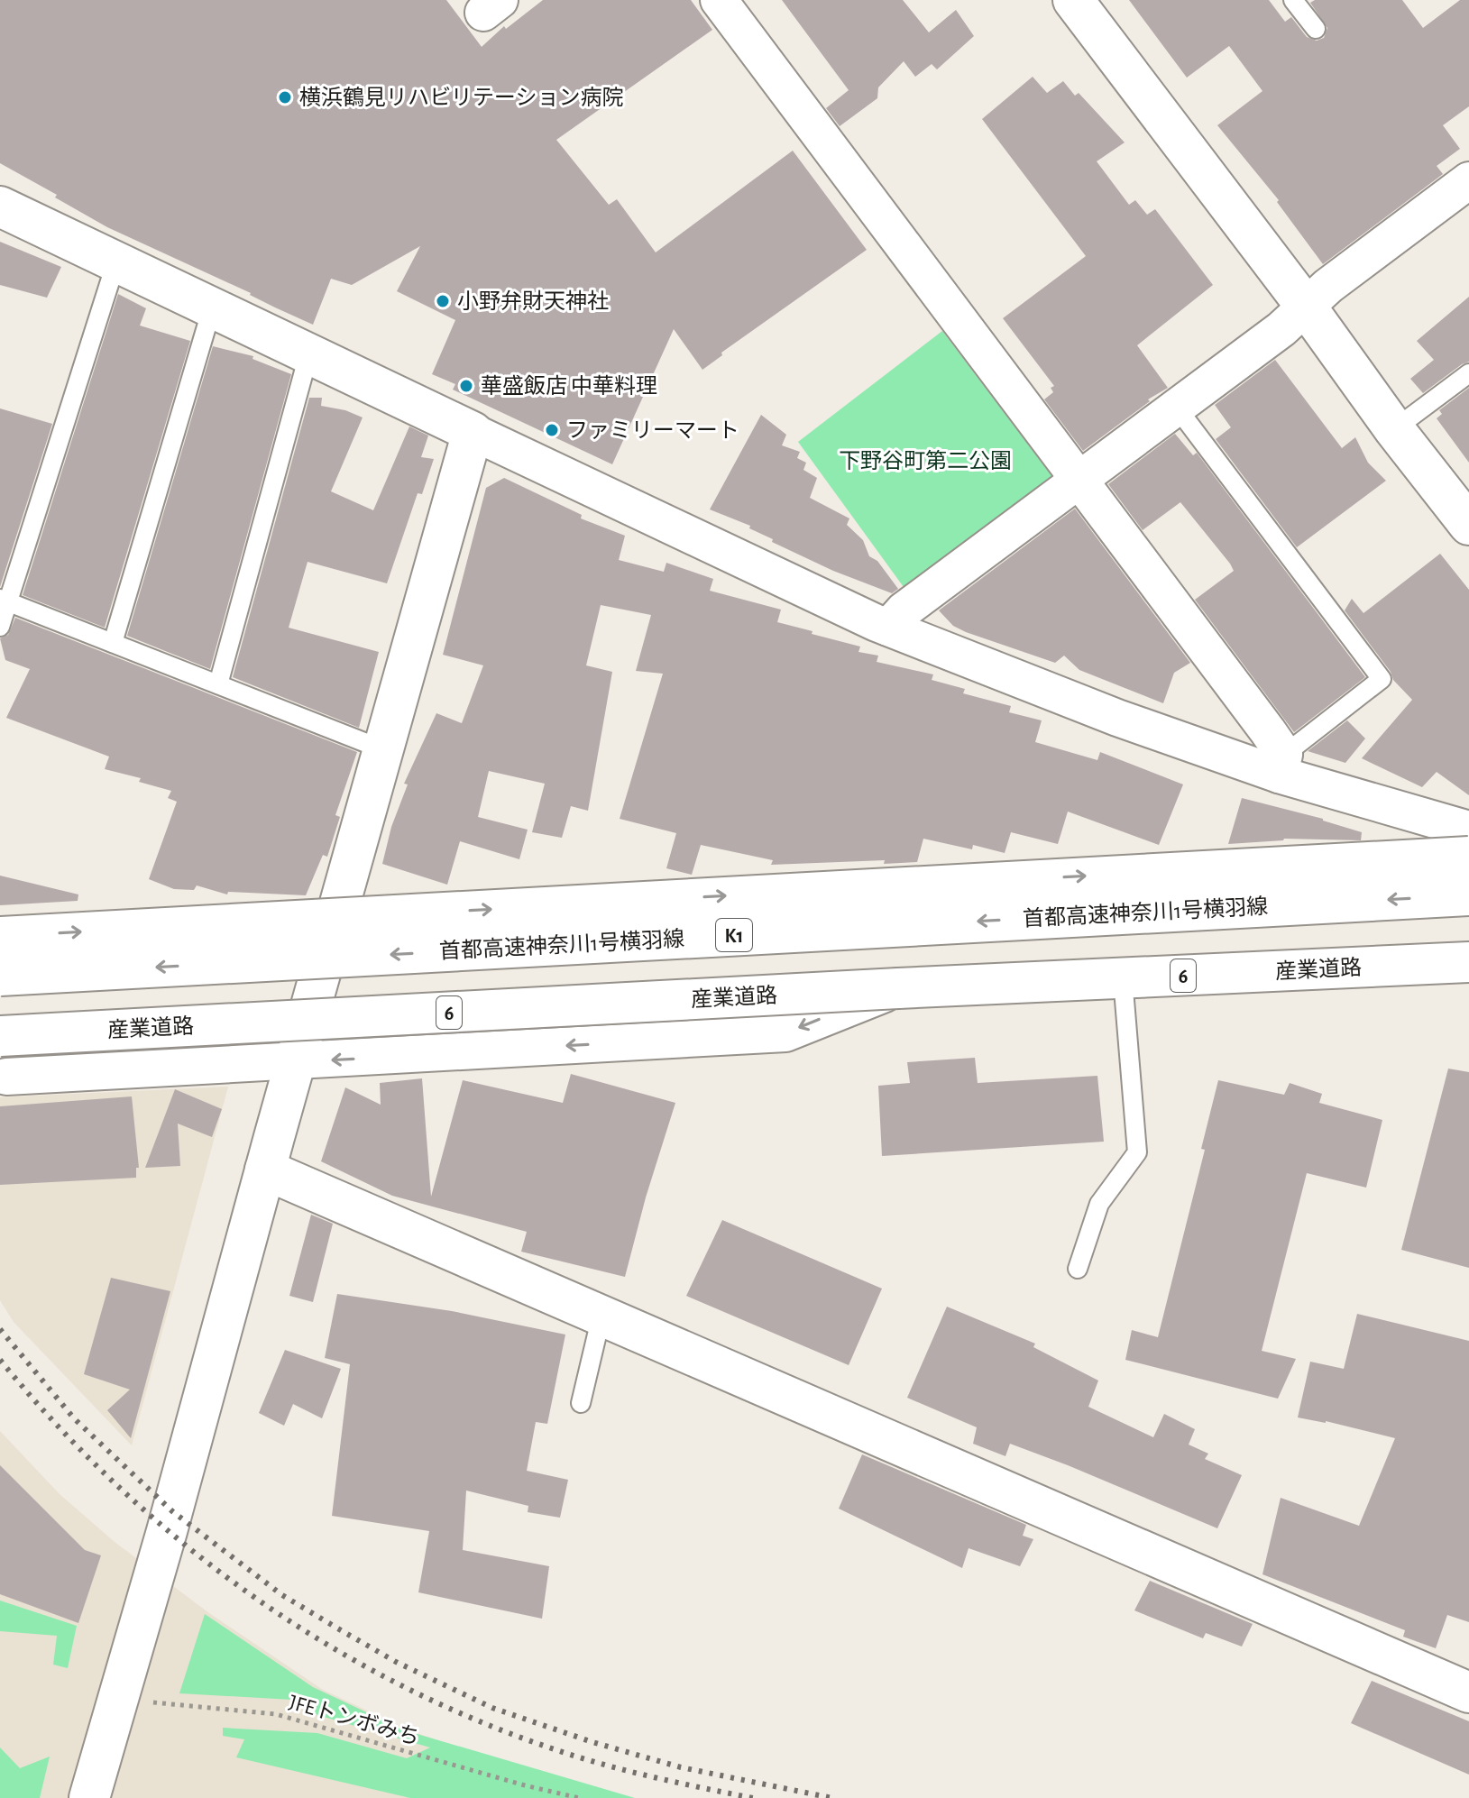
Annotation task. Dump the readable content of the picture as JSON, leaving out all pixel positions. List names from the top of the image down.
{
  "streets": {
    "main road": [
      "首都高速神奈川1号横羽線",
      "K1",
      "産業道路",
      "6"
    ],
    "path": ["JFEトンボみち"]
  },
  "parks": ["下野谷町第二公園"],
  "places": [
    "横浜鶴見リハビリテーション病院",
    "小野弁財天神社",
    "華盛飯店 中華料理",
    "ファミリーマート"
  ]
}
